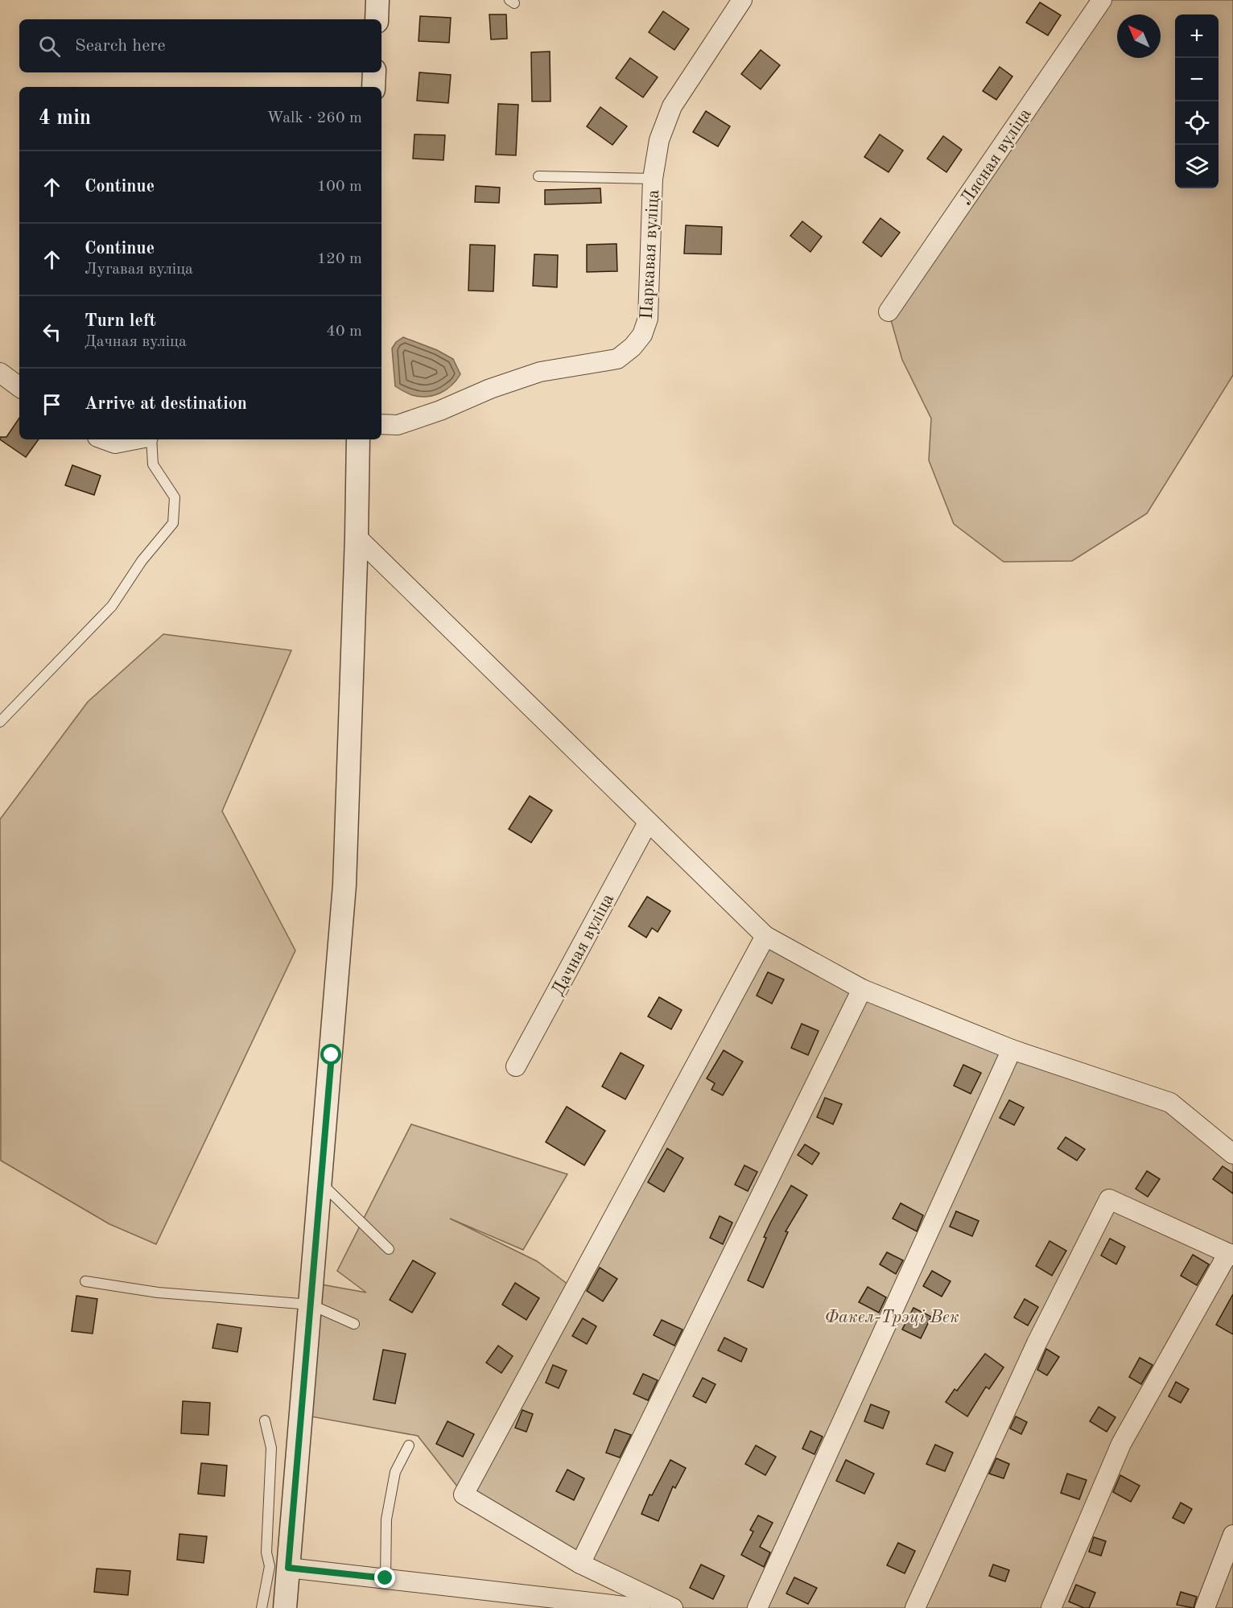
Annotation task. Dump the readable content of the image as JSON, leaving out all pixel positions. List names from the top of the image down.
{
  "streets": {
    "street": ["Лясная вуліца", "Паркавая вуліца", "Дачная вуліца"]
  },
  "parks": ["Факел-Трэці Век"],
  "north": "top left",
  "page": {
    "map_buttons": ["+", "−"],
    "search": "Search here",
    "heading": ["4 min", "Walk · 260 m"],
    "list": [
      ["Continue", "100 m"],
      ["Continue", "Лугавая вуліца", "120 m"],
      ["Turn left", "Дачная вуліца", "40 m"],
      "Arrive at destination"
    ]
  }
}
